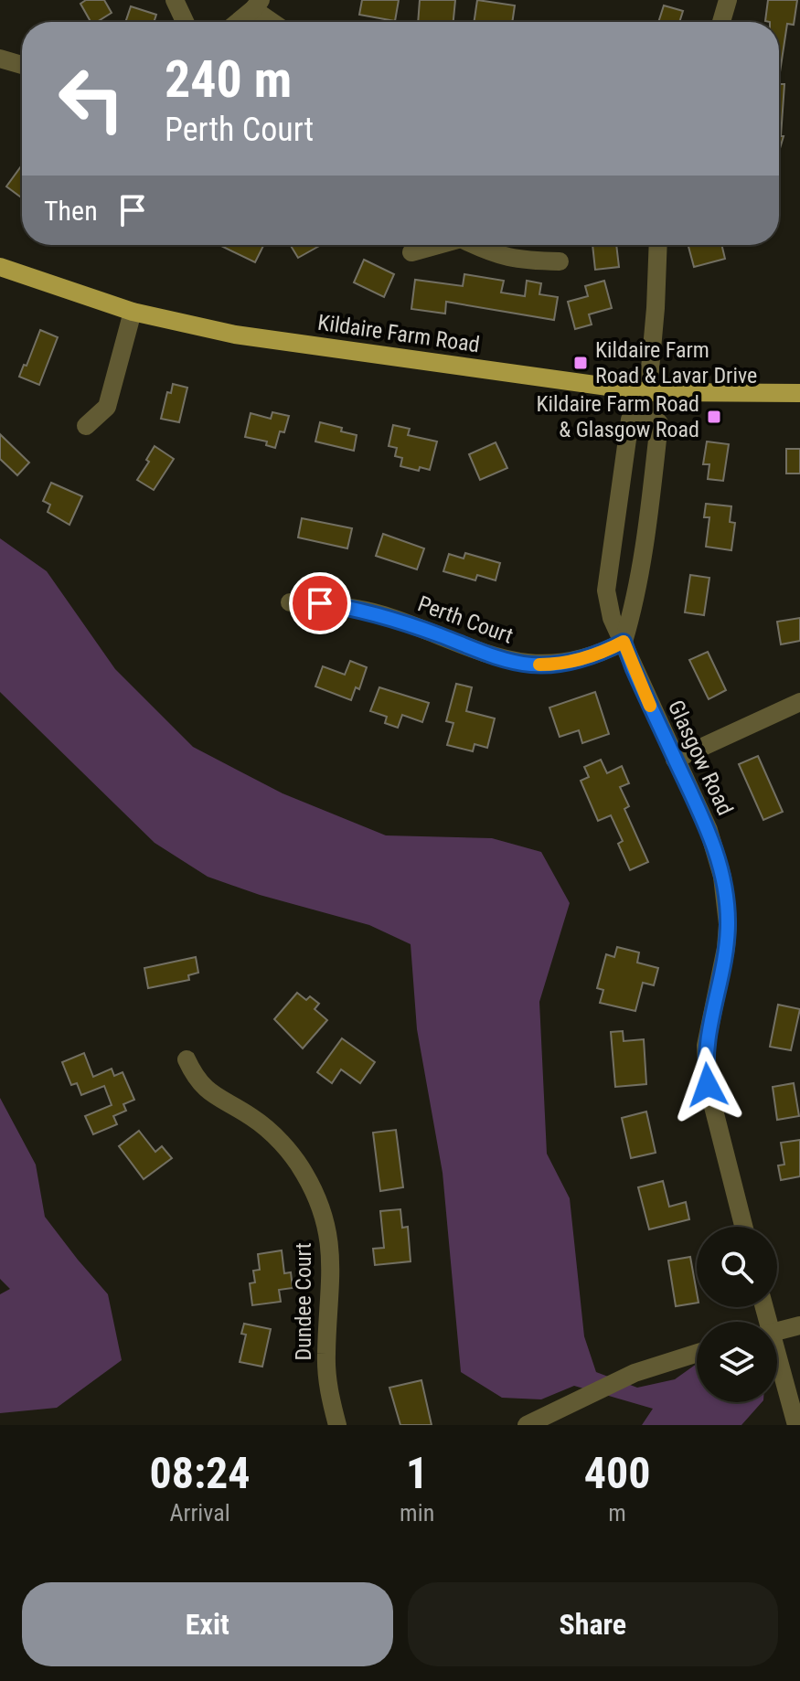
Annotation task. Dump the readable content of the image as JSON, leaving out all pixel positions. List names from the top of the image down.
{
  "streets": {
    "main road": ["Kildaire Farm Road"],
    "street": ["Perth Court", "Glasgow Road", "Dundee Court"]
  },
  "crossings": [
    ["Kildaire Farm Road", "Glasgow Road"],
    ["Perth Court", "Glasgow Road"]
  ],
  "places": {
    "transit": ["Kildaire Farm Road & Lavar Drive", "Kildaire Farm Road & Glasgow Road"]
  },
  "page": {
    "turn": ["240 m", "Perth Court"],
    "then": "Then",
    "eta": [
      "08:24",
      "Arrival",
      "1",
      "min",
      "400",
      "m"
    ],
    "buttons": ["Exit", "Share"]
  }
}
